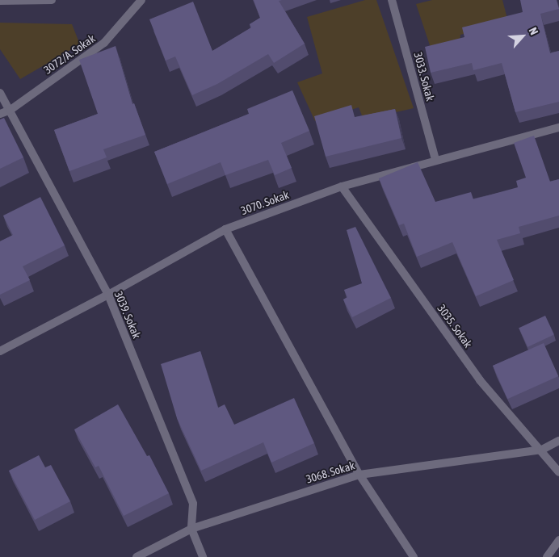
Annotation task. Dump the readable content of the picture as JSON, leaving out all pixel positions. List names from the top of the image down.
{
  "streets": {
    "street": [
      "3072/A. Sokak",
      "3033. Sokak",
      "3070. Sokak",
      "3039. Sokak",
      "3035. Sokak",
      "3068. Sokak"
    ]
  },
  "crossings": [
    ["3072/A. Sokak", "3039. Sokak"],
    ["3033. Sokak", "3070. Sokak"],
    ["3070. Sokak", "3039. Sokak"],
    ["3070. Sokak", "3035. Sokak"],
    ["3039. Sokak", "3068. Sokak"],
    ["3035. Sokak", "3068. Sokak"]
  ],
  "north": "top right"
}
